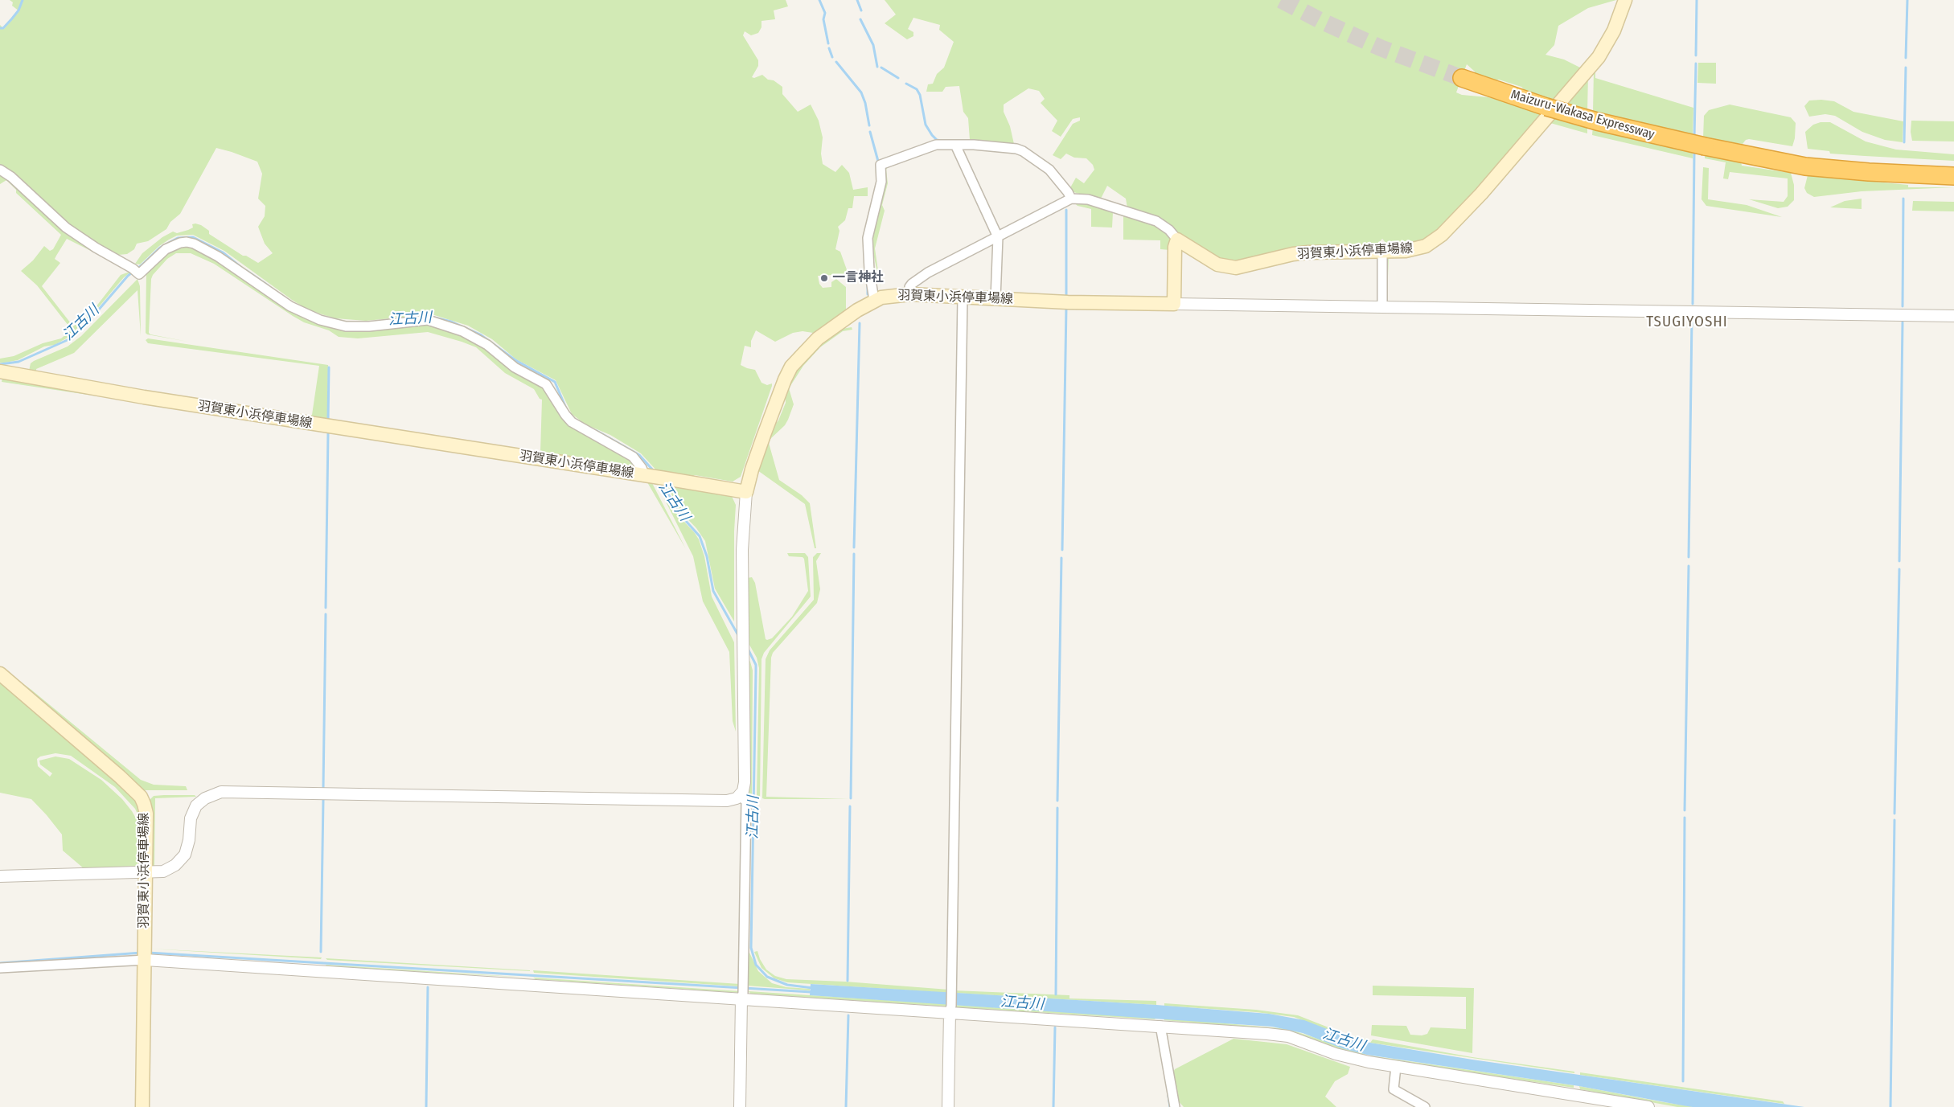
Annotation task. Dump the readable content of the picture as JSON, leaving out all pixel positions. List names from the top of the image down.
{
  "streets": {
    "highway": ["Maizuru-Wakasa Expressway"],
    "main road": ["羽賀東小浜停車場線"]
  },
  "districts": ["TSUGIYOSHI"],
  "water": ["江古川"],
  "places": ["一言神社"]
}
